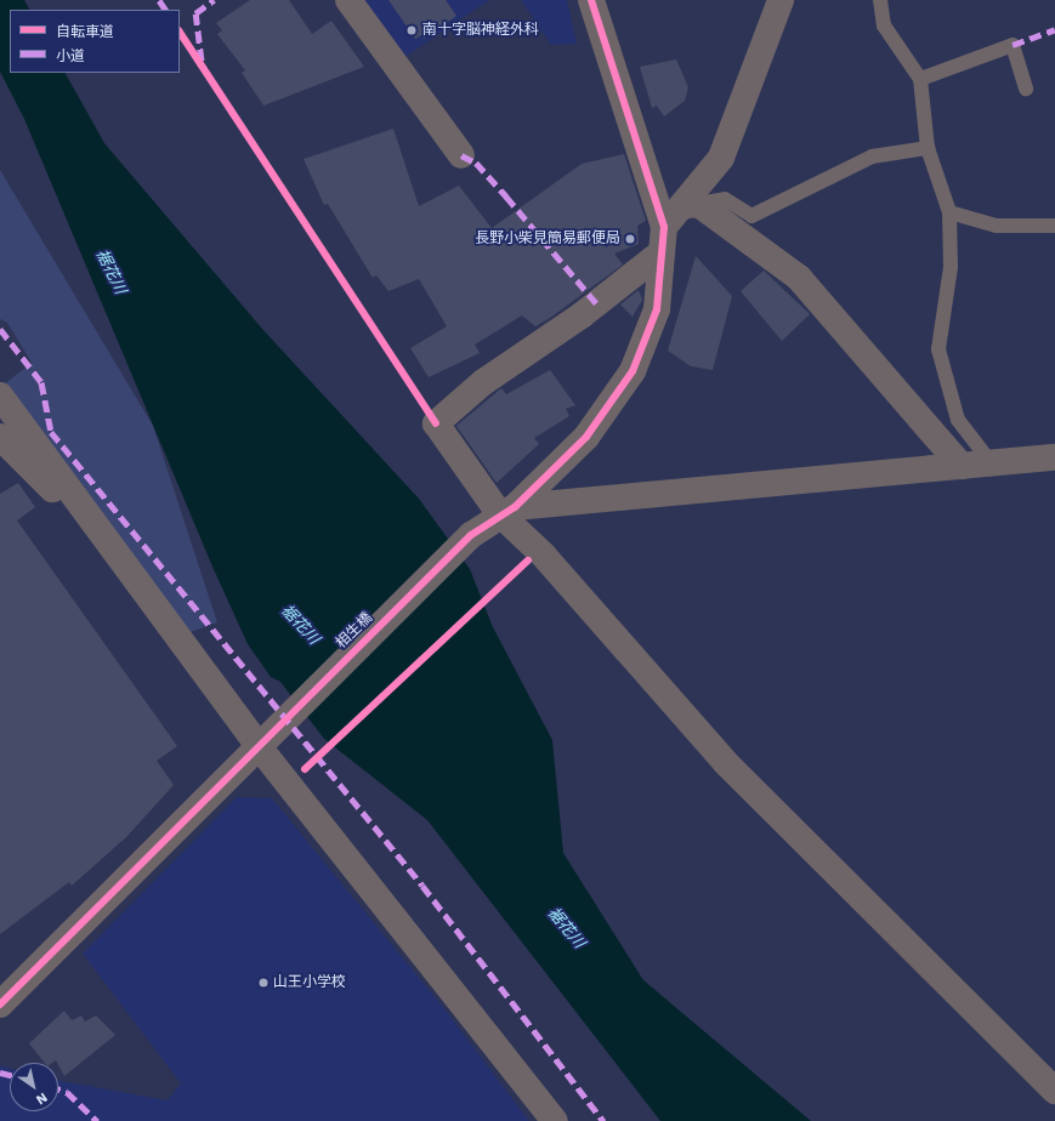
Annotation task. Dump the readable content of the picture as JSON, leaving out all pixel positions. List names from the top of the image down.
{
  "streets": {
    "street": ["相生橋"]
  },
  "water": ["裾花川"],
  "places": ["南十字脳神経外科", "長野小柴見簡易郵便局", "山王小学校"],
  "legend": ["自転車道", "小道"],
  "north": "bottom right"
}
